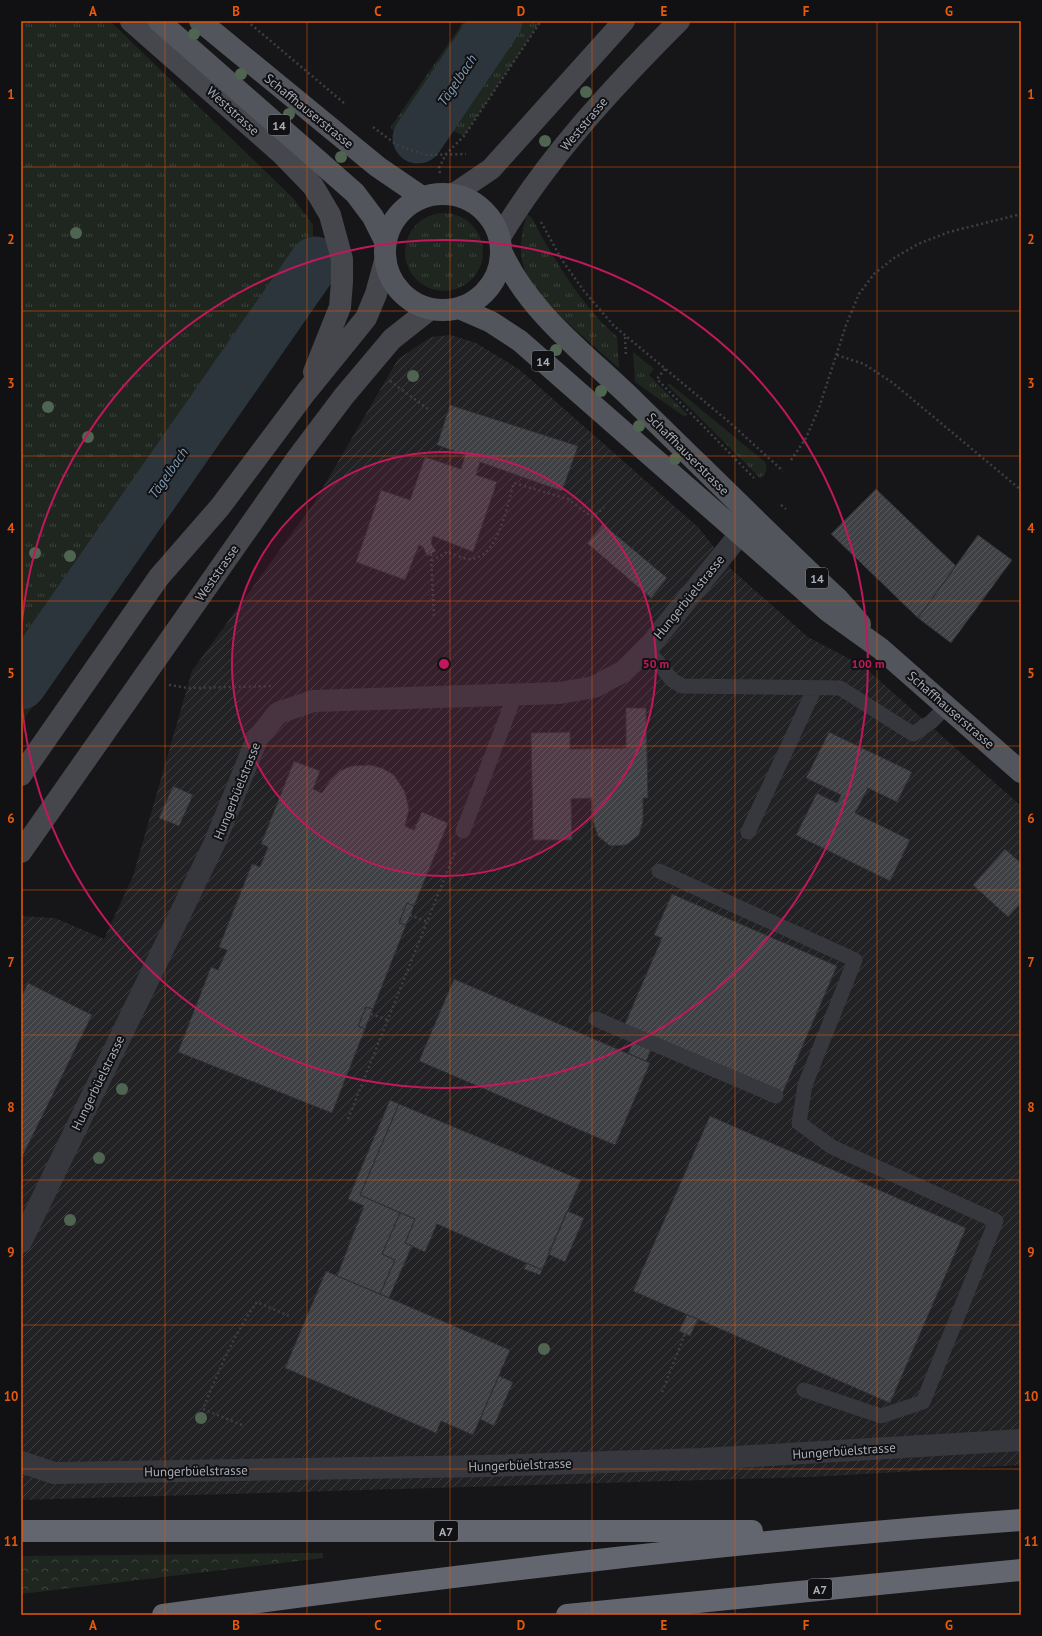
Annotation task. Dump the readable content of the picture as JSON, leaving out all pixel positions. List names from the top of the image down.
{
  "streets": {
    "highway": ["A7"],
    "main road": ["Weststrasse", "Schaffhauserstrasse", "14"],
    "street": ["Hungerbüelstrasse"]
  },
  "crossings": [
    ["Weststrasse", "Schaffhauserstrasse"],
    ["Weststrasse", "14"],
    ["Schaffhauserstrasse", "14"],
    ["Schaffhauserstrasse", "Hungerbüelstrasse"]
  ],
  "water": ["Tägelbach"],
  "grid": {
    "columns": [
      "A",
      "B",
      "C",
      "D",
      "E",
      "F",
      "G"
    ],
    "rows": [
      "1",
      "2",
      "3",
      "4",
      "5",
      "6",
      "7",
      "8",
      "9",
      "10",
      "11"
    ]
  },
  "rings": ["50 m", "100 m"]
}
